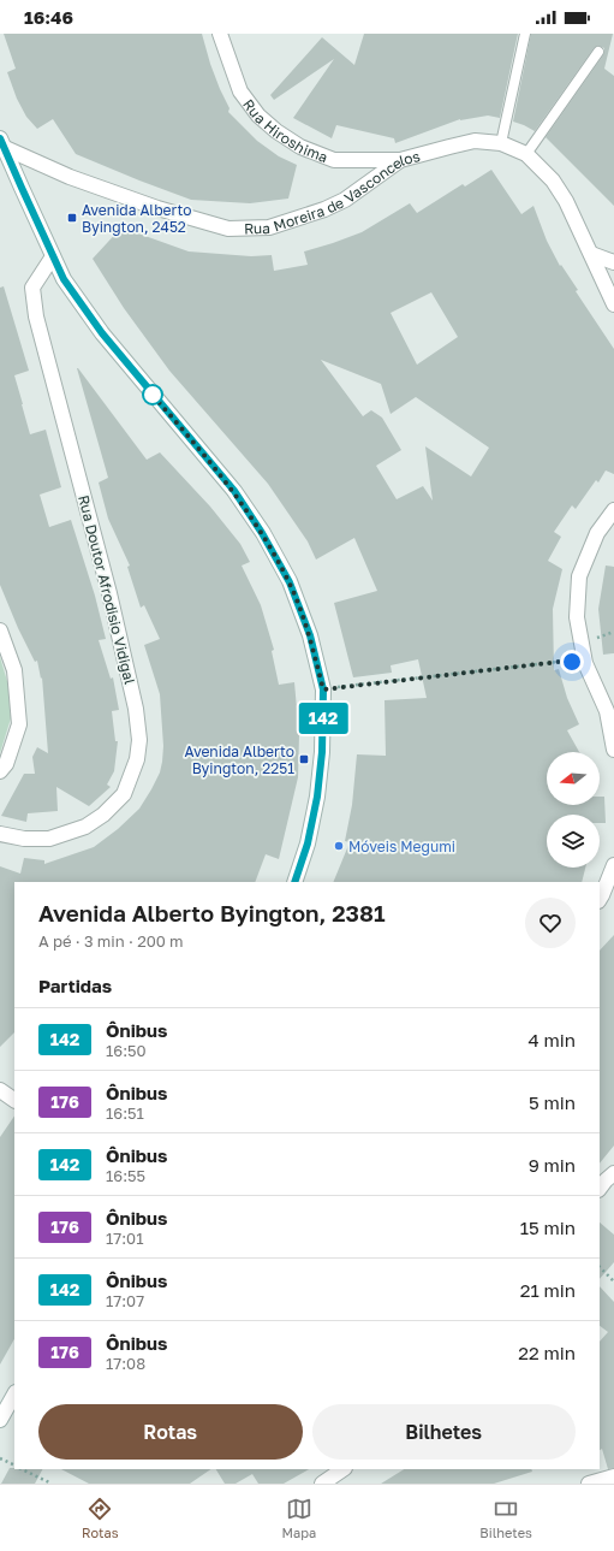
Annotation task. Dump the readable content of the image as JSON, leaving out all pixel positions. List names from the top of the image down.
{
  "streets": {
    "street": ["Rua Hiroshima", "Rua Moreira de Vasconcelos", "Rua Doutor Afrodisio Vidigal"]
  },
  "crossings": [
    ["Rua Hiroshima", "Rua Moreira de Vasconcelos"]
  ],
  "places": {
    "transit": ["Avenida Alberto Byington, 2452", "Avenida Alberto Byington, 2251"],
    "other": ["Móveis Megumi"]
  },
  "lines": ["bus line 142"],
  "north": "left",
  "page": {
    "status": "16:46",
    "on_map": "142",
    "heading": [
      ["Avenida Alberto Byington, 2381", "A pé · 3 min · 200 m"],
      "Partidas"
    ],
    "list": [
      {
        "mark": "142",
        "name": "Ônibus",
        "note": "16:50",
        "value": "4 min"
      },
      {
        "mark": "176",
        "name": "Ônibus",
        "note": "16:51",
        "value": "5 min"
      },
      {
        "mark": "142",
        "name": "Ônibus",
        "note": "16:55",
        "value": "9 min"
      },
      {
        "mark": "176",
        "name": "Ônibus",
        "note": "17:01",
        "value": "15 min"
      },
      {
        "mark": "142",
        "name": "Ônibus",
        "note": "17:07",
        "value": "21 min"
      },
      {
        "mark": "176",
        "name": "Ônibus",
        "note": "17:08",
        "value": "22 min"
      }
    ],
    "buttons": ["Rotas", "Bilhetes"],
    "tabs": ["Rotas", "Mapa", "Bilhetes"]
  }
}
